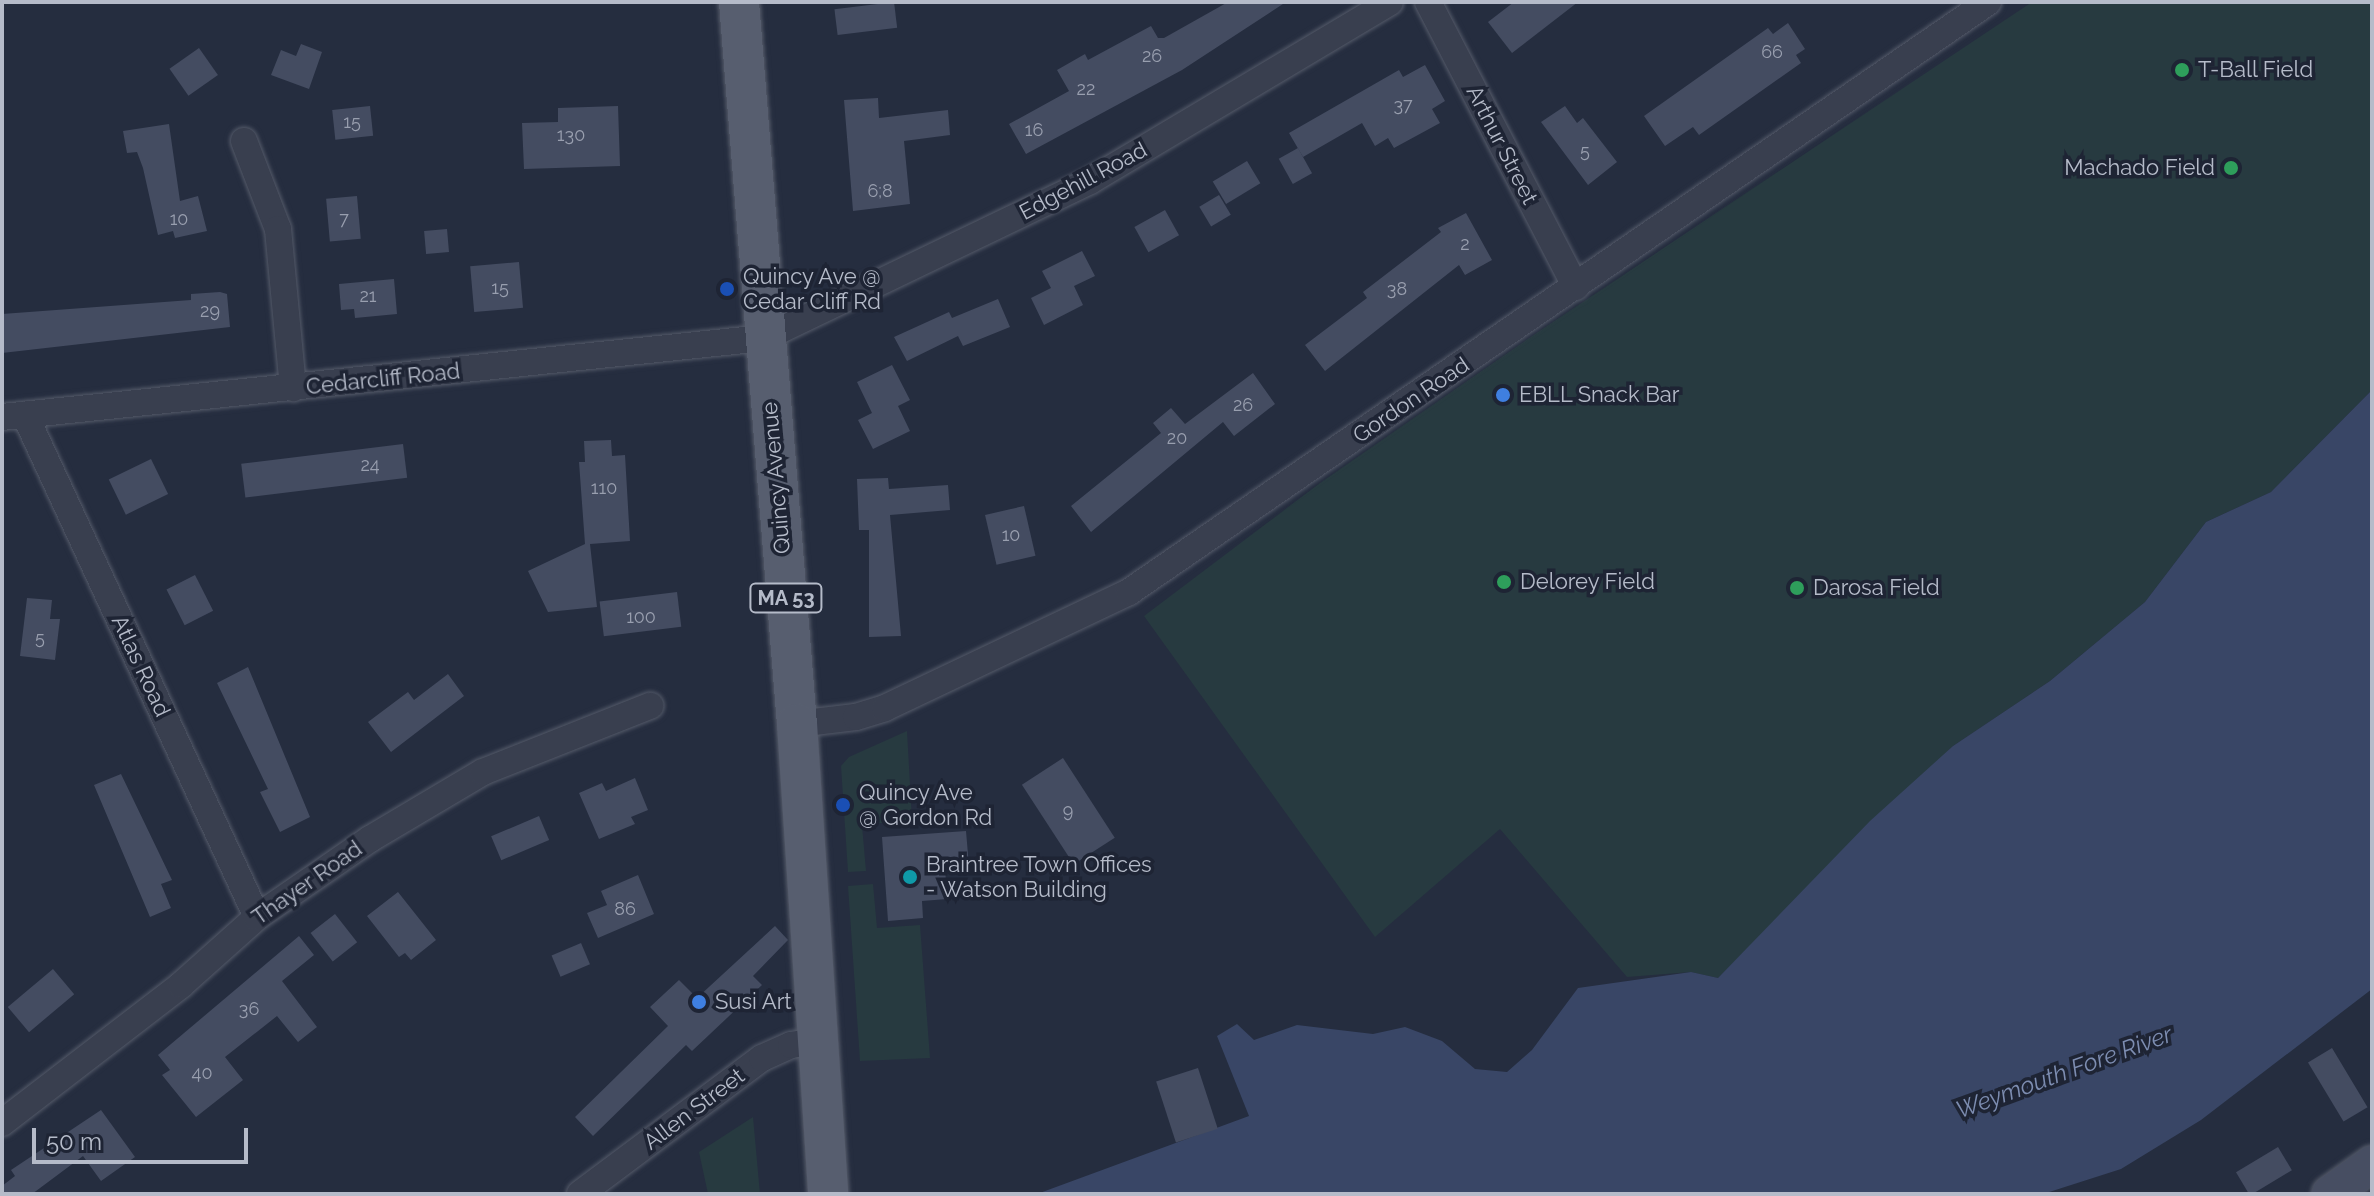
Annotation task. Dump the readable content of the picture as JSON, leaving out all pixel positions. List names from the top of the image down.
{
  "streets": {
    "main road": ["Quincy Avenue", "MA 53"],
    "street": [
      "Arthur Street",
      "Edgehill Road",
      "Cedarcliff Road",
      "Gordon Road",
      "Atlas Road",
      "Thayer Road",
      "Allen Street"
    ]
  },
  "crossings": [
    ["Arthur Street", "Gordon Road"],
    ["Edgehill Road", "Cedarcliff Road"],
    ["Edgehill Road", "Quincy Avenue"],
    ["Cedarcliff Road", "Quincy Avenue"],
    ["Cedarcliff Road", "Atlas Road"],
    ["Gordon Road", "Quincy Avenue"],
    ["Quincy Avenue", "Allen Street"],
    ["Atlas Road", "Thayer Road"]
  ],
  "water": ["Weymouth Fore River"],
  "places": [
    "T-Ball Field",
    "Machado Field",
    "Quincy Ave @ Cedar Cliff Rd",
    "EBLL Snack Bar",
    "Delorey Field",
    "Darosa Field",
    "Quincy Ave @ Gordon Rd",
    "Braintree Town Offices - Watson Building",
    "Susi Art"
  ],
  "house_numbers": [
    "66",
    "26",
    "22",
    "37",
    "15",
    "16",
    "130",
    "5",
    "6;8",
    "10",
    "7",
    "2",
    "15",
    "38",
    "21",
    "29",
    "26",
    "20",
    "24",
    "110",
    "10",
    "100",
    "5",
    "9",
    "86",
    "36",
    "40"
  ],
  "scale_bar": "50 m"
}
